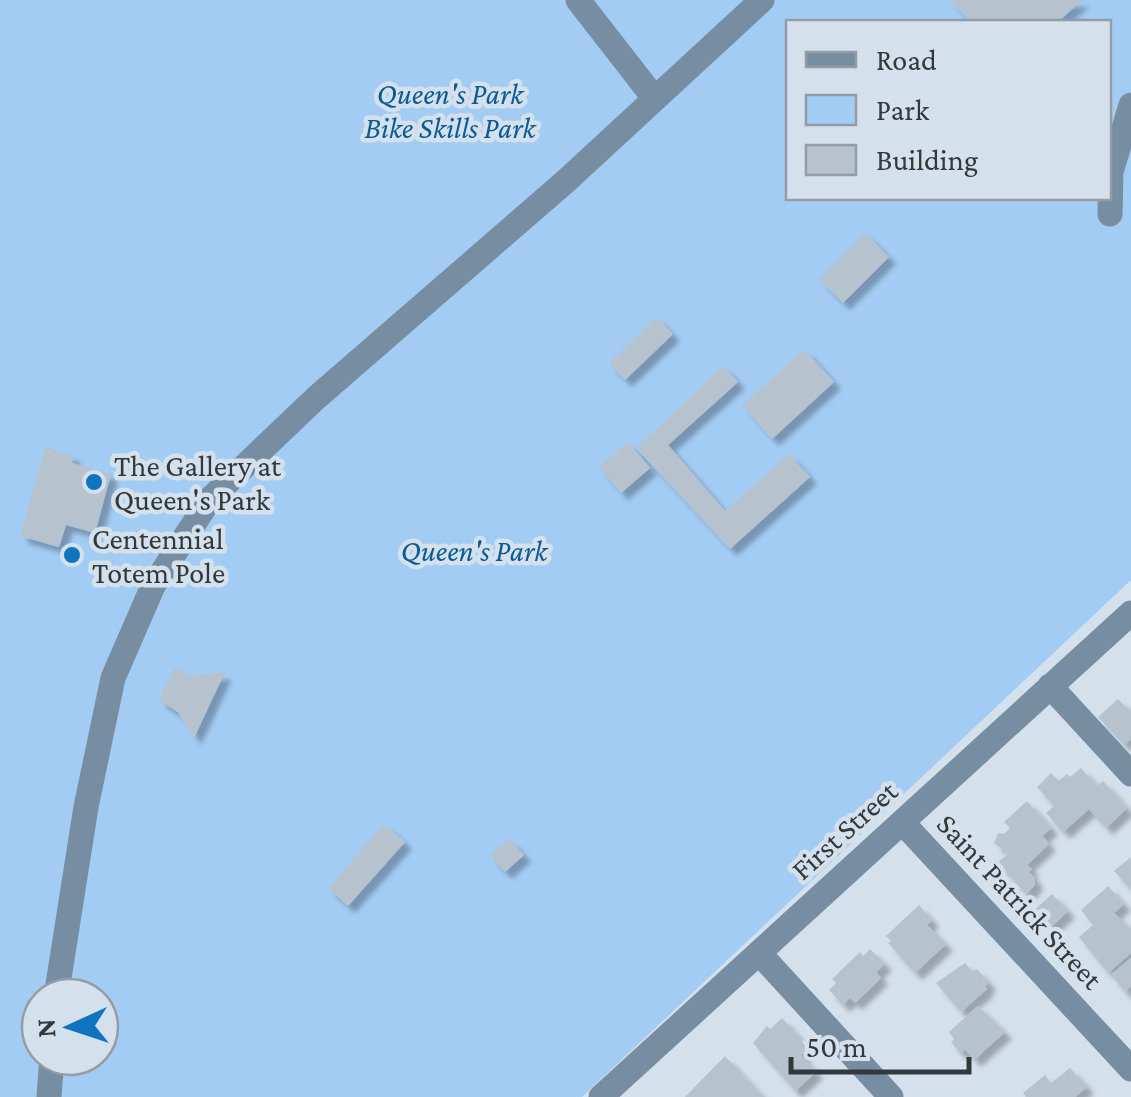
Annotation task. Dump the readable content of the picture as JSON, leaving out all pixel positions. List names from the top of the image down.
{
  "streets": {
    "street": ["First Street", "Saint Patrick Street"]
  },
  "crossings": [
    ["First Street", "Saint Patrick Street"]
  ],
  "parks": ["Queen's Park Bike Skills Park", "Queen's Park"],
  "places": ["The Gallery at Queen's Park", "Centennial Totem Pole"],
  "legend": ["Road", "Park", "Building"],
  "scale_bar": "50 m",
  "north": "left"
}
